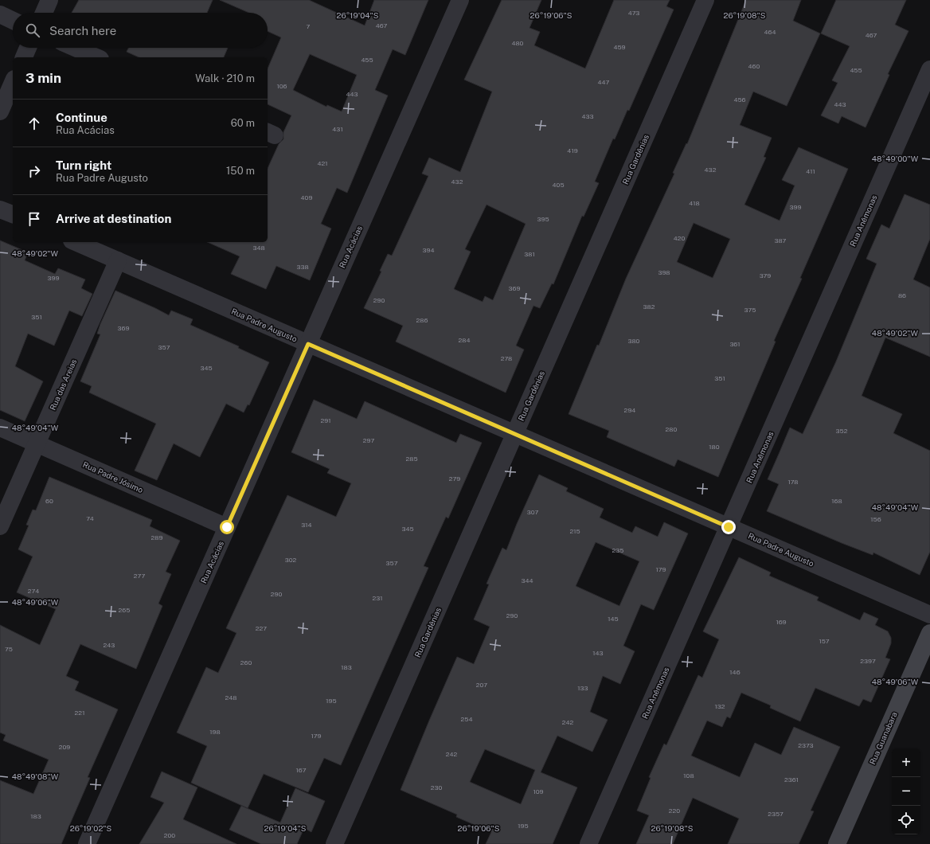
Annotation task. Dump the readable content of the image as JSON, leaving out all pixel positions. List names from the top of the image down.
{
  "streets": {
    "main road": ["Rua Guanabara"],
    "street": [
      "Rua Gardênias",
      "Rua Anêmonas",
      "Rua Acácias",
      "Rua Padre Augusto",
      "Rua das Areias",
      "Rua Padre Jósimo"
    ]
  },
  "crossings": [
    ["Rua Gardênias", "Rua Padre Augusto"],
    ["Rua Anêmonas", "Rua Padre Augusto"],
    ["Rua Acácias", "Rua Padre Augusto"],
    ["Rua Acácias", "Rua Padre Jósimo"],
    ["Rua Padre Augusto", "Rua das Areias"],
    ["Rua das Areias", "Rua Padre Jósimo"]
  ],
  "house_numbers": [
    "473",
    "467",
    "7",
    "464",
    "467",
    "480",
    "459",
    "455",
    "460",
    "455",
    "447",
    "106",
    "443",
    "456",
    "443",
    "433",
    "431",
    "419",
    "421",
    "432",
    "411",
    "432",
    "405",
    "409",
    "418",
    "399",
    "395",
    "420",
    "387",
    "348",
    "394",
    "381",
    "338",
    "398",
    "379",
    "399",
    "369",
    "86",
    "290",
    "382",
    "375",
    "351",
    "286",
    "369",
    "284",
    "380",
    "361",
    "357",
    "278",
    "345",
    "351",
    "294",
    "291",
    "280",
    "352",
    "297",
    "180",
    "285",
    "279",
    "178",
    "60",
    "168",
    "307",
    "74",
    "156",
    "314",
    "345",
    "215",
    "289",
    "235",
    "302",
    "357",
    "179",
    "277",
    "344",
    "274",
    "290",
    "231",
    "265",
    "290",
    "145",
    "169",
    "227",
    "157",
    "243",
    "75",
    "143",
    "2397",
    "260",
    "183",
    "146",
    "207",
    "133",
    "248",
    "195",
    "132",
    "221",
    "254",
    "242",
    "198",
    "179",
    "2373",
    "209",
    "242",
    "167",
    "108",
    "2361",
    "230",
    "109",
    "220",
    "2357",
    "183",
    "195",
    "200"
  ],
  "page": {
    "search": "Search here",
    "heading": ["3 min", "Walk · 210 m"],
    "list": [
      ["Continue", "Rua Acácias", "60 m"],
      ["Turn right", "Rua Padre Augusto", "150 m"],
      "Arrive at destination"
    ],
    "map_buttons": ["+", "−"]
  },
  "coordinates": [
    "26°19'04\"S",
    "26°19'06\"S",
    "26°19'08\"S",
    "48°49'00\"W",
    "48°49'02\"W",
    "48°49'04\"W",
    "48°49'06\"W",
    "48°49'08\"W",
    "26°19'02\"S"
  ]
}
